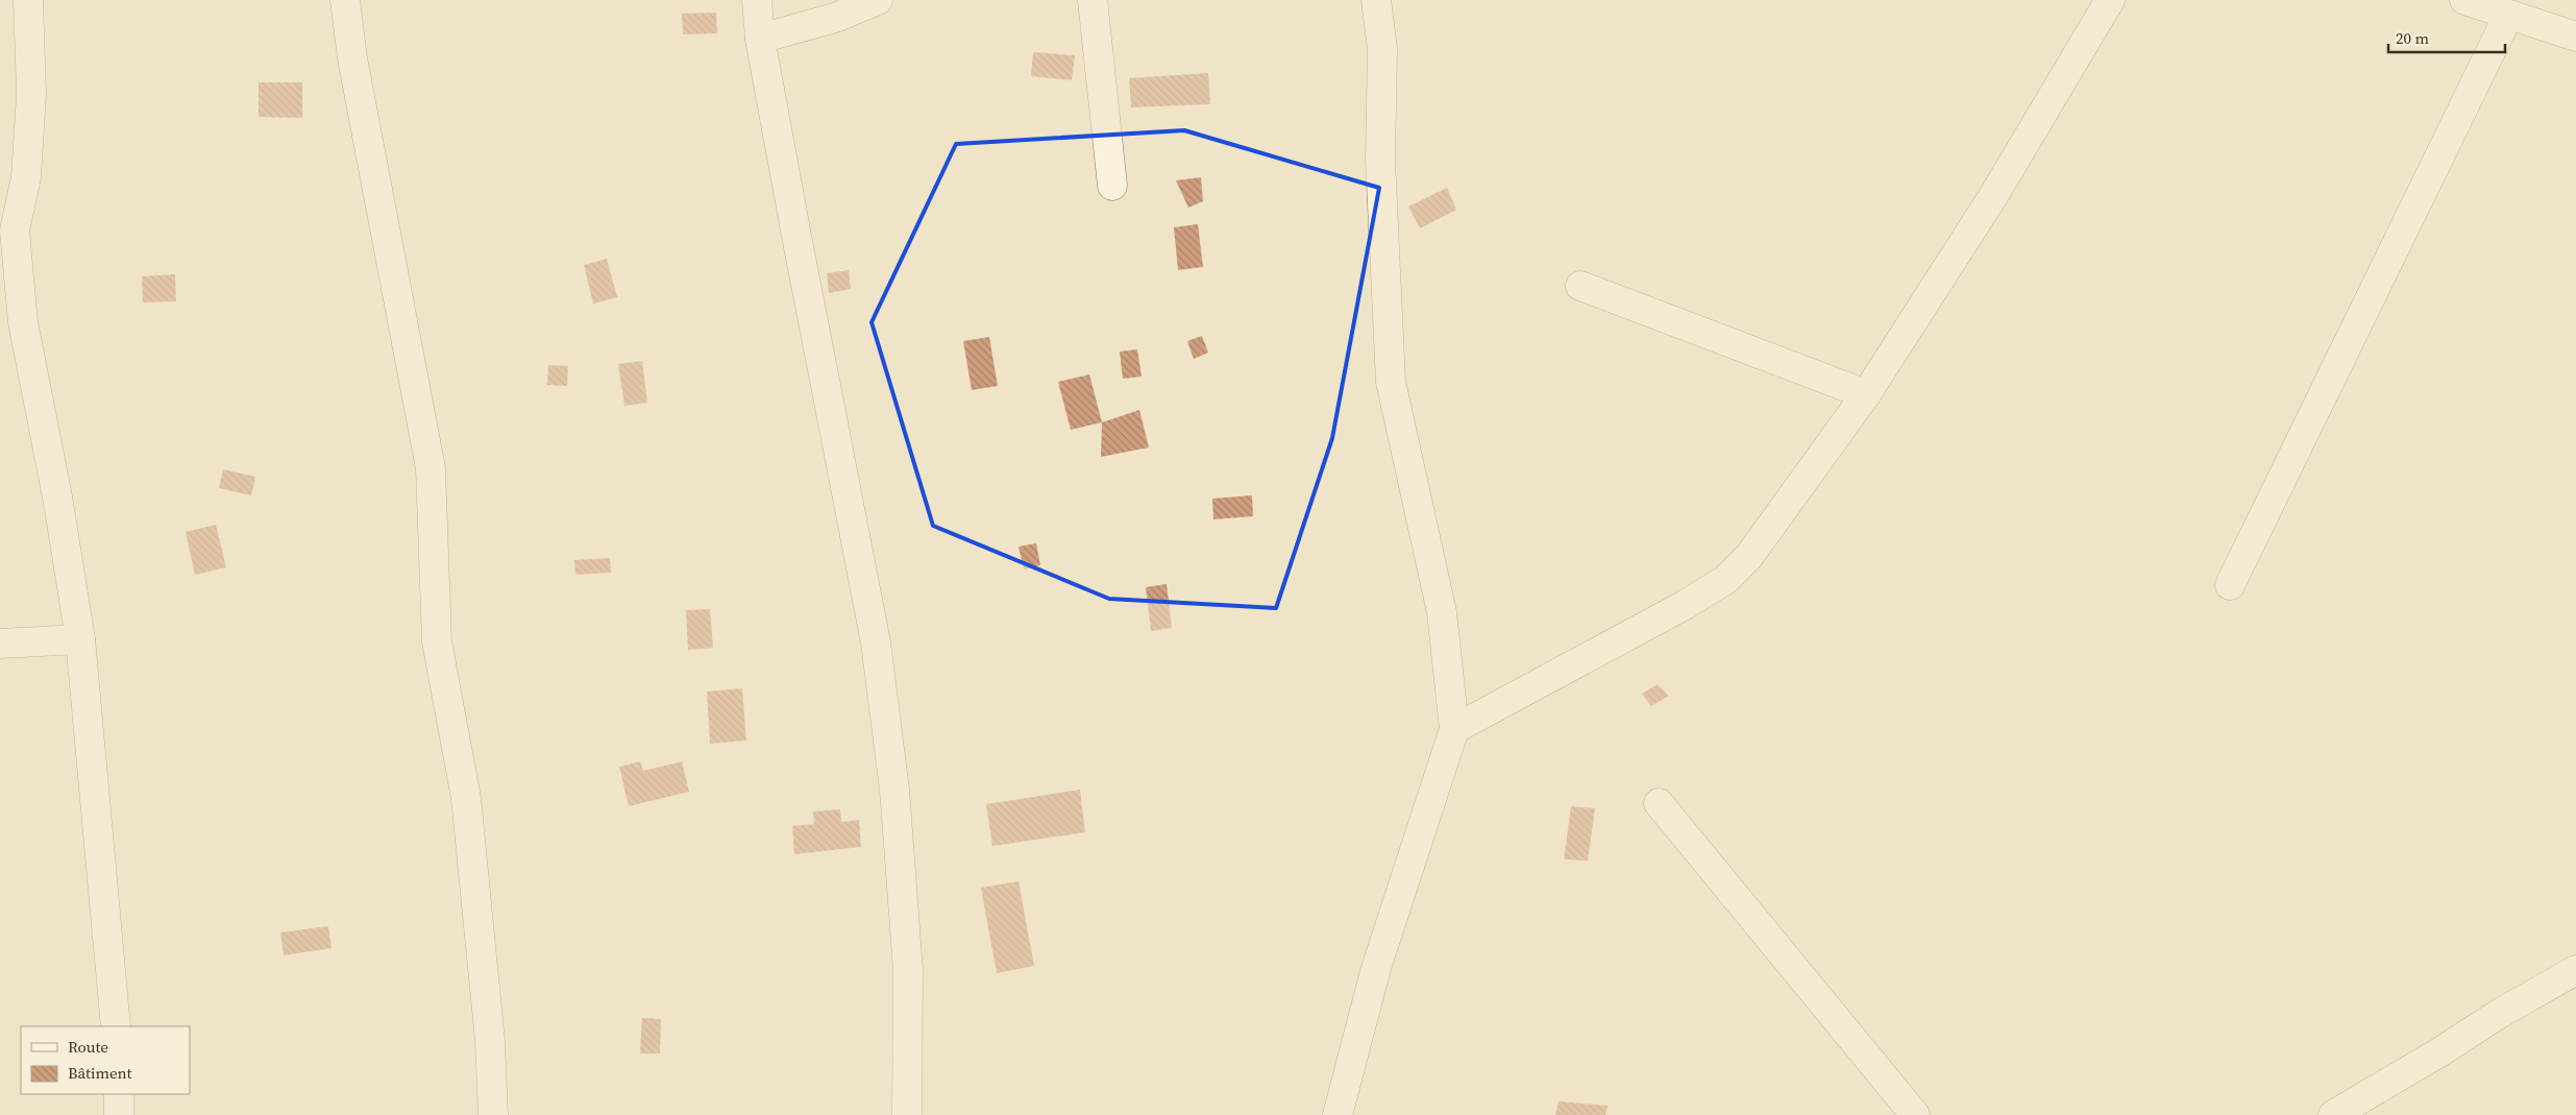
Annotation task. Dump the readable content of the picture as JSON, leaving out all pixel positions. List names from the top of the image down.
{
  "legend": ["Route", "Bâtiment"],
  "scale_bar": "20 m"
}
